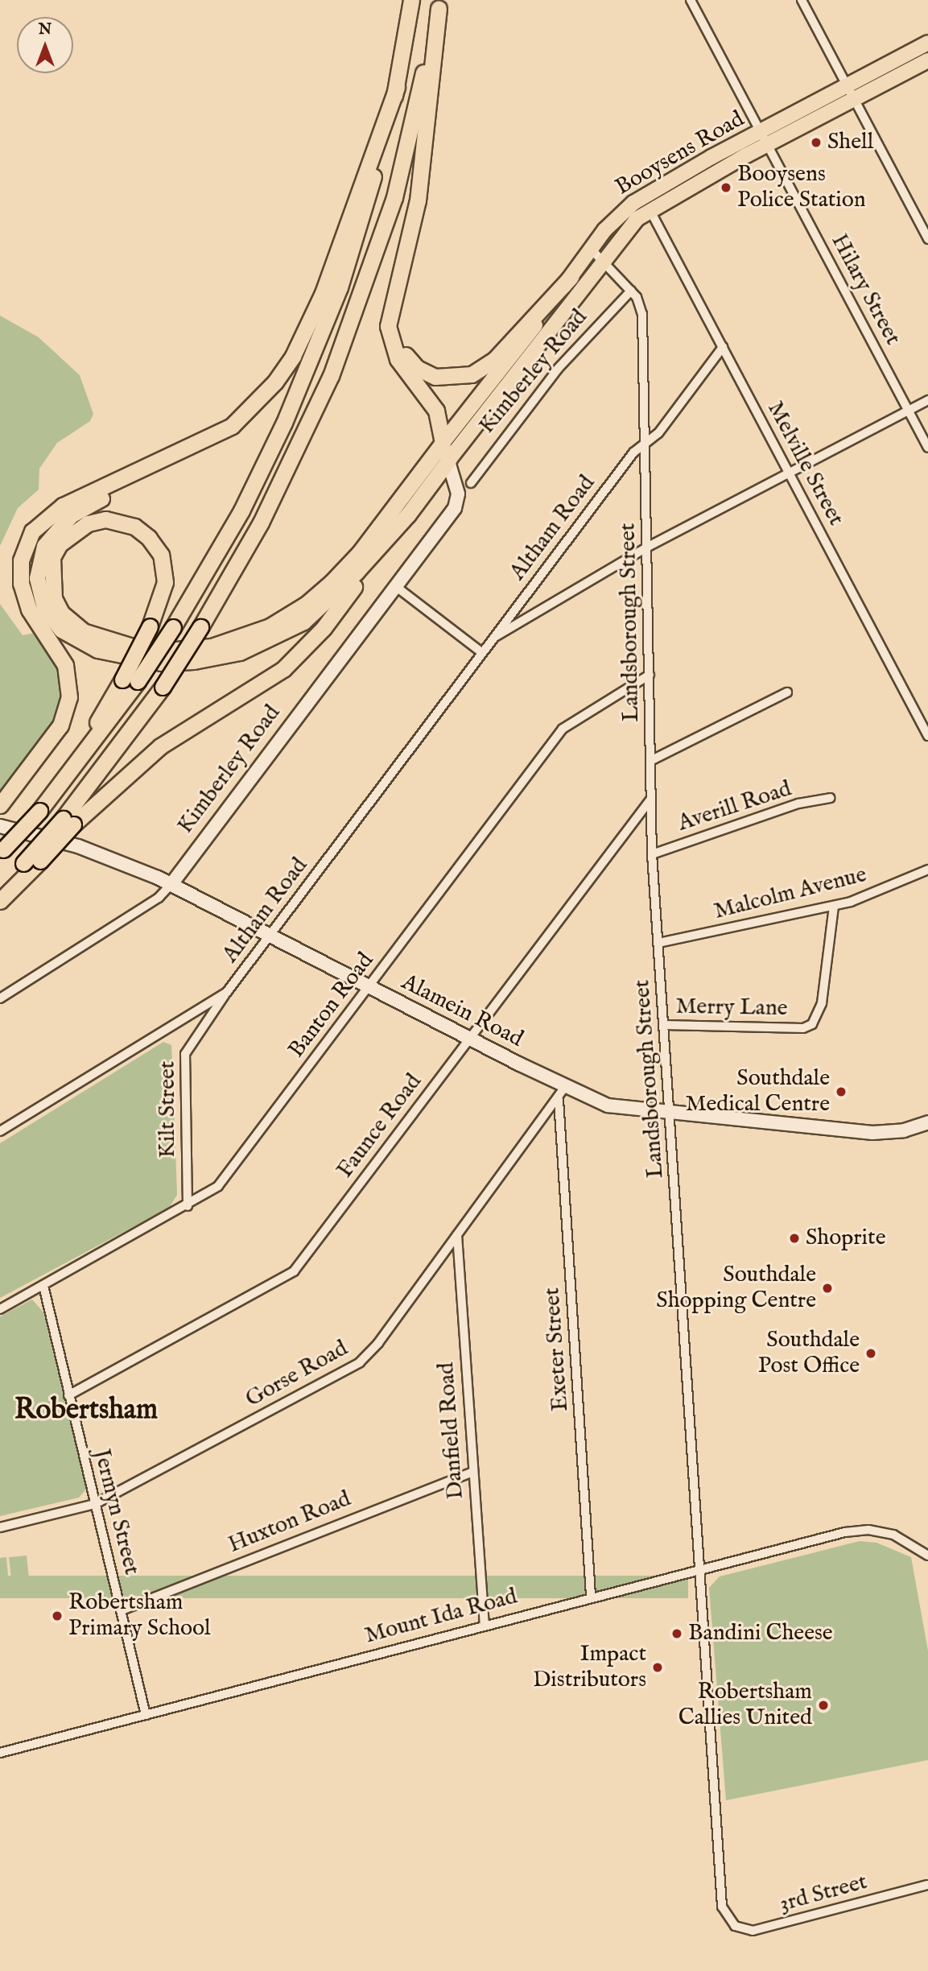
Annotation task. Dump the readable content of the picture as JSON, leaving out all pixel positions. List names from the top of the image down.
{
  "streets": {
    "main road": ["Booysens Road", "Kimberley Road", "Alamein Road"],
    "street": [
      "Hilary Street",
      "Melville Street",
      "Altham Road",
      "Landsborough Street",
      "Averill Road",
      "Malcolm Avenue",
      "Banton Road",
      "Merry Lane",
      "Kilt Street",
      "Faunce Road",
      "Exeter Street",
      "Gorse Road",
      "Danfield Road",
      "Jermyn Street",
      "Huxton Road",
      "Mount Ida Road",
      "3rd Street"
    ]
  },
  "crossings": [
    ["Booysens Road", "Hilary Street"],
    ["Booysens Road", "Kimberley Road"],
    ["Booysens Road", "Melville Street"],
    ["Booysens Road", "Landsborough Street"],
    ["Hilary Street", "Altham Road"],
    ["Kimberley Road", "Landsborough Street"],
    ["Kimberley Road", "Alamein Road"],
    ["Melville Street", "Altham Road"],
    ["Altham Road", "Landsborough Street"],
    ["Altham Road", "Alamein Road"],
    ["Altham Road", "Kilt Street"],
    ["Landsborough Street", "Averill Road"],
    ["Landsborough Street", "Malcolm Avenue"],
    ["Landsborough Street", "Banton Road"],
    ["Landsborough Street", "Merry Lane"],
    ["Landsborough Street", "Alamein Road"],
    ["Landsborough Street", "Faunce Road"],
    ["Landsborough Street", "Mount Ida Road"],
    ["Landsborough Street", "3rd Street"],
    ["Malcolm Avenue", "Merry Lane"],
    ["Banton Road", "Alamein Road"],
    ["Banton Road", "Kilt Street"],
    ["Banton Road", "Jermyn Street"],
    ["Alamein Road", "Faunce Road"],
    ["Alamein Road", "Gorse Road"],
    ["Faunce Road", "Jermyn Street"],
    ["Exeter Street", "Gorse Road"],
    ["Exeter Street", "Mount Ida Road"],
    ["Gorse Road", "Danfield Road"],
    ["Gorse Road", "Jermyn Street"],
    ["Danfield Road", "Huxton Road"],
    ["Danfield Road", "Mount Ida Road"],
    ["Jermyn Street", "Huxton Road"],
    ["Jermyn Street", "Mount Ida Road"]
  ],
  "districts": ["Robertsham"],
  "places": [
    "Shell",
    "Booysens Police Station",
    "Southdale Medical Centre",
    "Shoprite",
    "Southdale Shopping Centre",
    "Southdale Post Office",
    "Robertsham Primary School",
    "Bandini Cheese",
    "Impact Distributors",
    "Robertsham Callies United"
  ],
  "north": "top"
}
